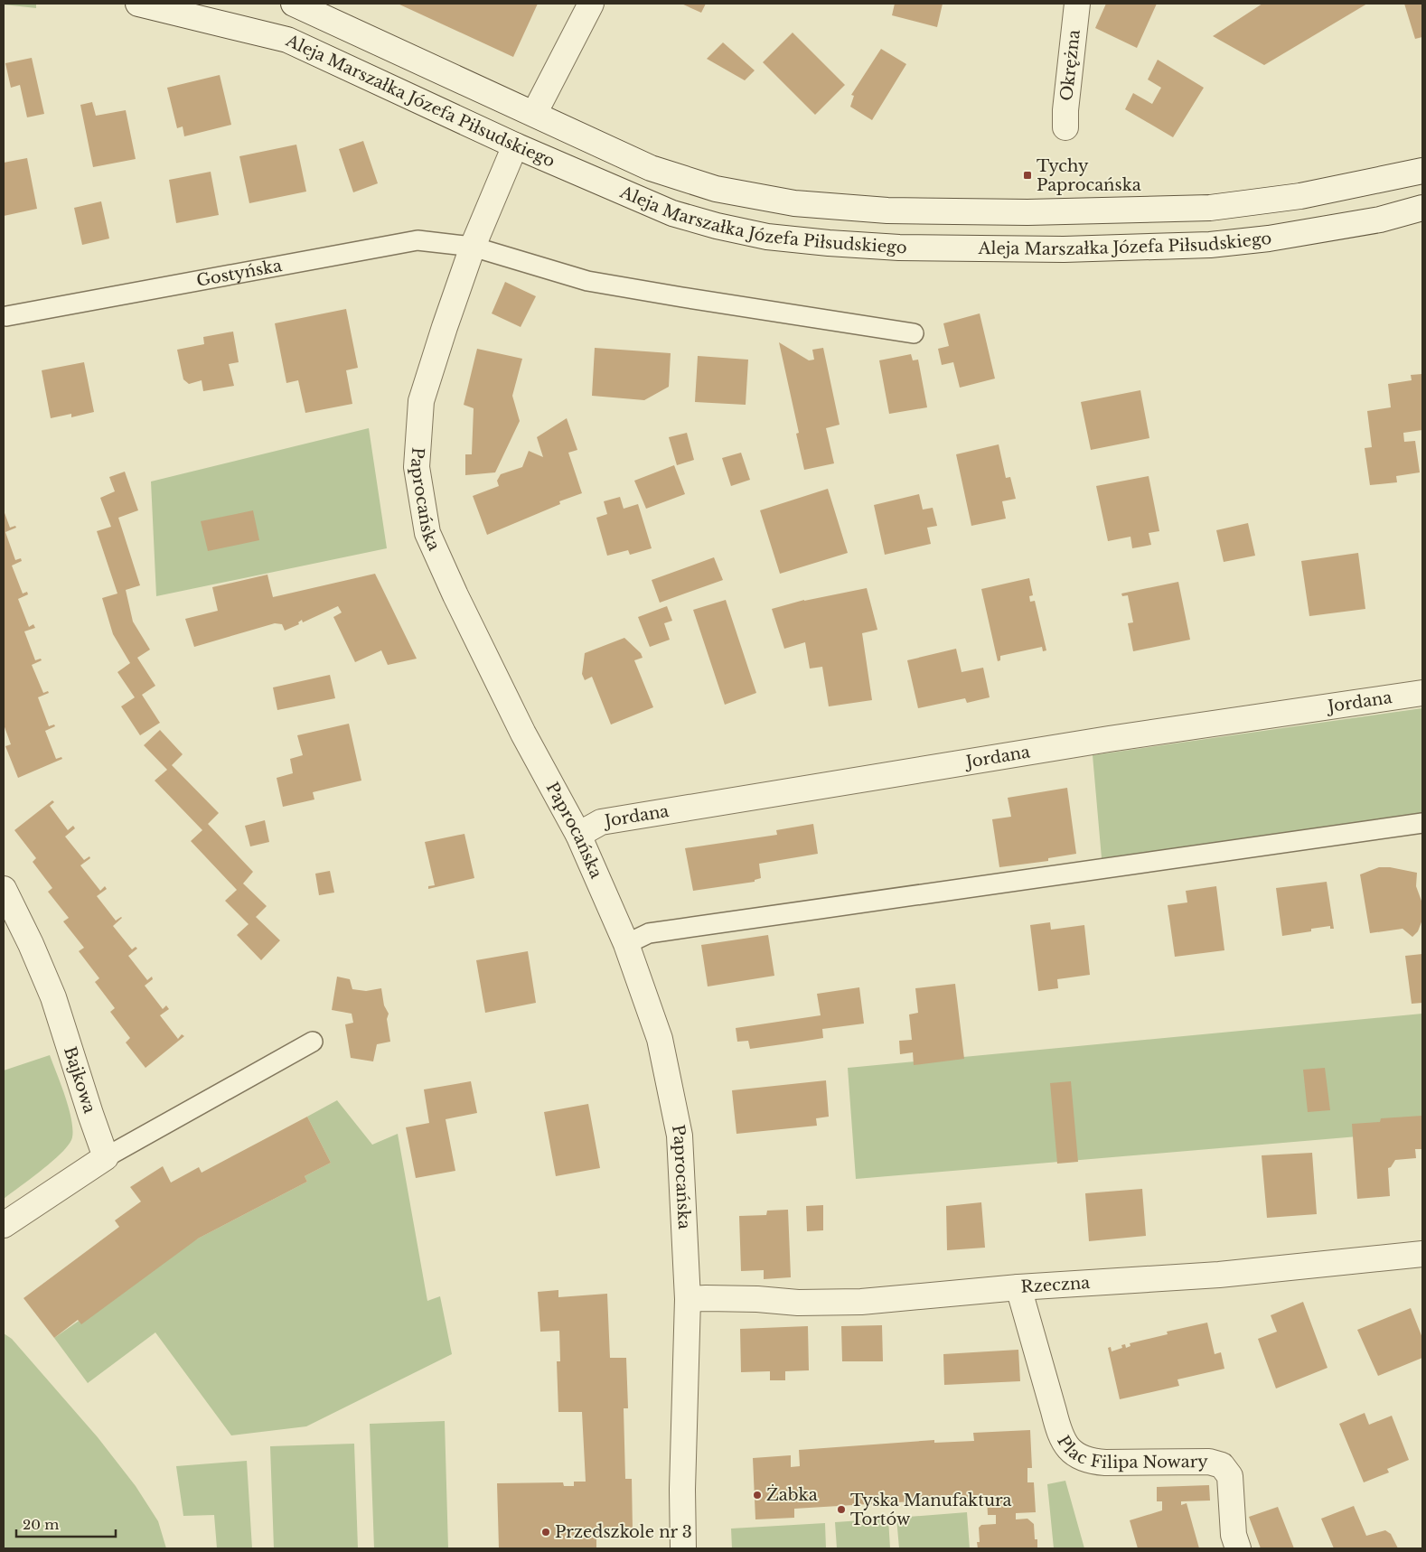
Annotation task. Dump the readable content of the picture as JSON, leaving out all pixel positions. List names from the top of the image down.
{
  "streets": {
    "street": [
      "Okrężna",
      "Aleja Marszałka Józefa Piłsudskiego",
      "Paprocańska",
      "Jordana",
      "Bajkowa",
      "Rzeczna",
      "Plac Filipa Nowary"
    ],
    "lane": ["Gostyńska"]
  },
  "crossings": [
    ["Aleja Marszałka Józefa Piłsudskiego", "Paprocańska"],
    ["Gostyńska", "Paprocańska"],
    ["Paprocańska", "Jordana"],
    ["Paprocańska", "Rzeczna"],
    ["Rzeczna", "Plac Filipa Nowary"]
  ],
  "places": {
    "transit": ["Tychy Paprocańska"],
    "other": ["Żabka", "Tyska Manufaktura Tortów", "Przedszkole nr 3"]
  },
  "scale_bar": "20 m"
}
